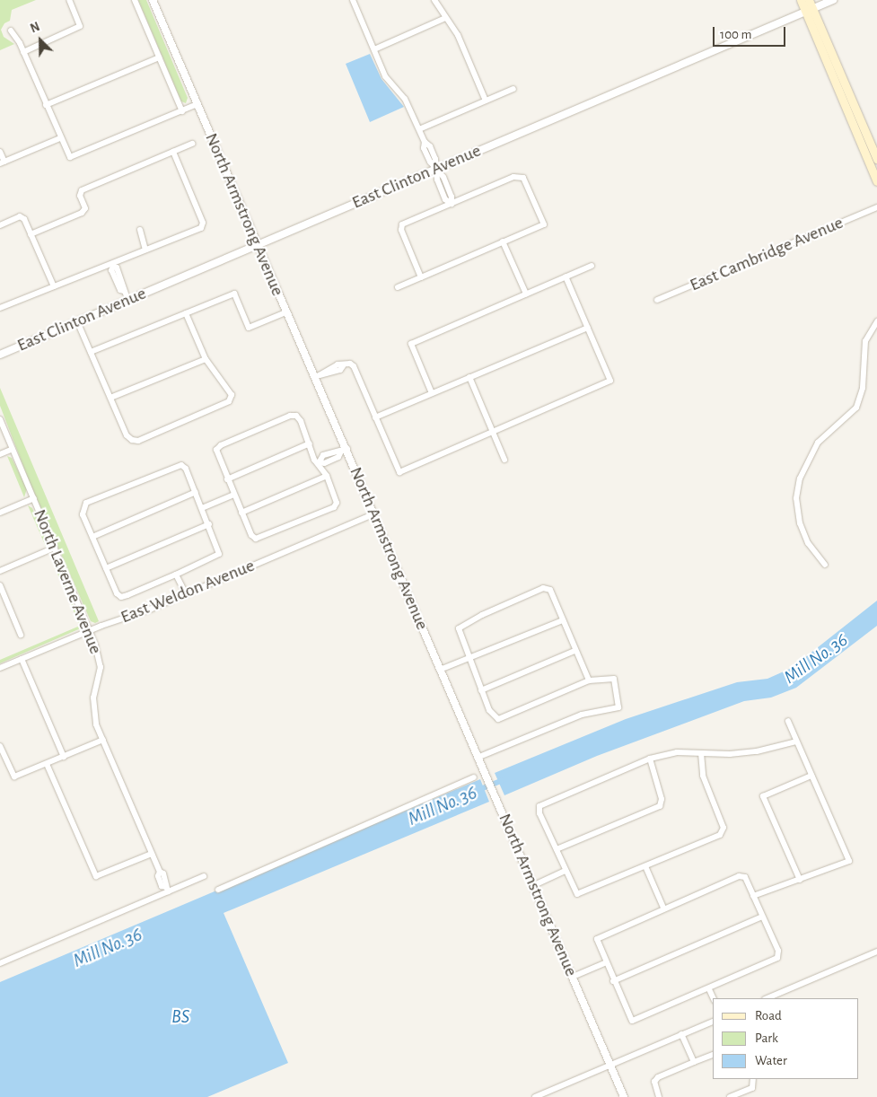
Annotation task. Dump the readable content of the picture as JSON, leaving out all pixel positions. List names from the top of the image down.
{
  "streets": {
    "street": [
      "East Clinton Avenue",
      "North Armstrong Avenue",
      "East Cambridge Avenue",
      "North Laverne Avenue",
      "East Weldon Avenue"
    ]
  },
  "crossings": [
    ["East Clinton Avenue", "North Armstrong Avenue"],
    ["North Armstrong Avenue", "East Weldon Avenue"],
    ["North Laverne Avenue", "East Weldon Avenue"]
  ],
  "water": ["Mill No. 36", "BS"],
  "legend": ["Road", "Park", "Water"],
  "scale_bar": "100 m",
  "north": "top left"
}
